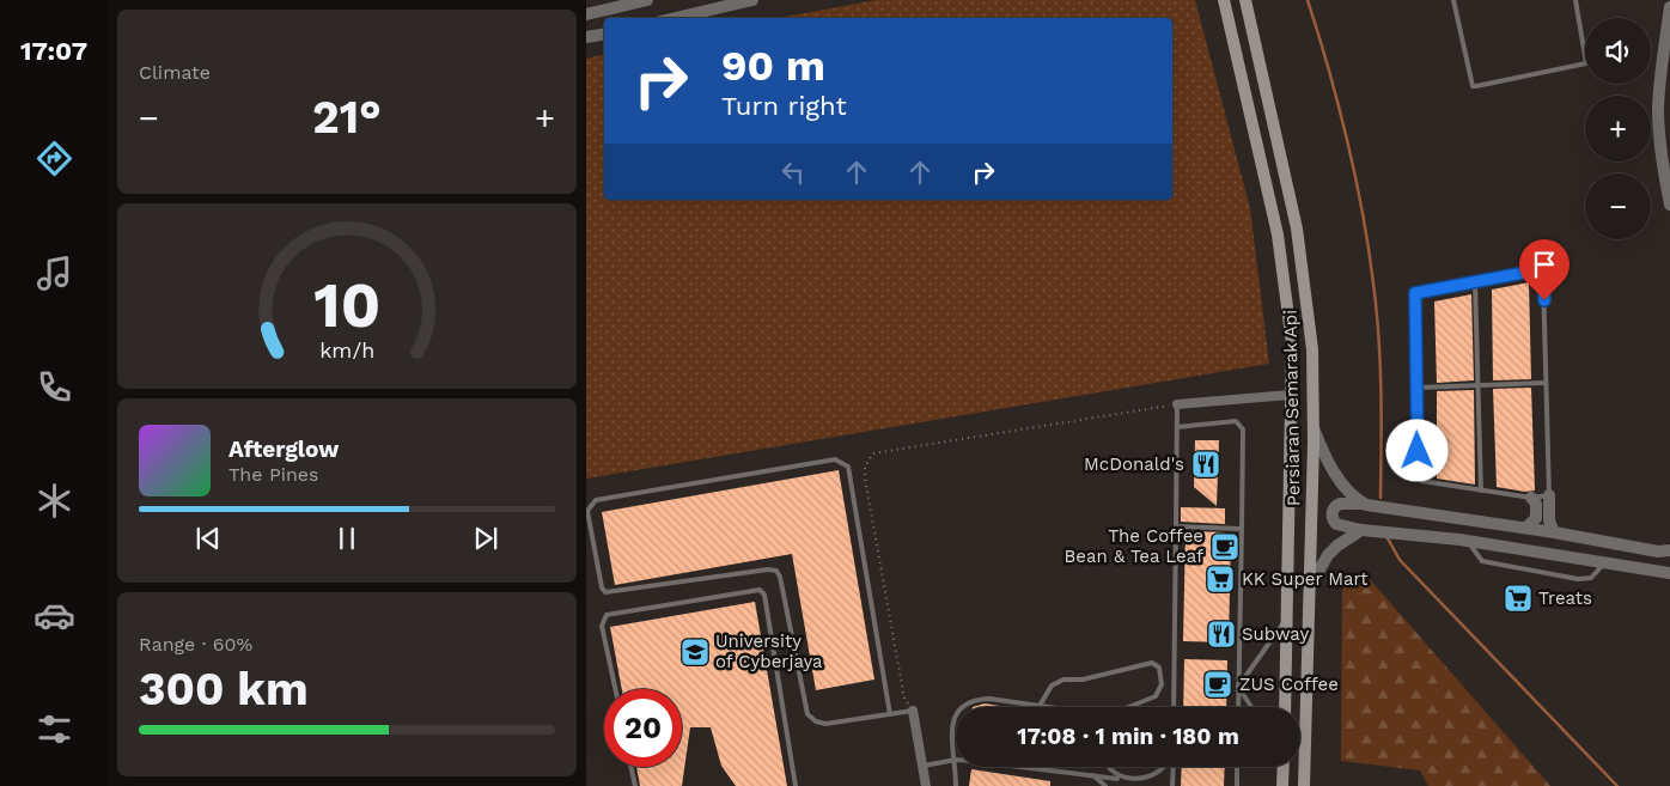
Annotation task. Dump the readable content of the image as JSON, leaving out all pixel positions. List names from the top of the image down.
{
  "streets": {
    "main road": ["Persiaran Semarak Api"]
  },
  "places": {
    "restaurant": ["McDonald's", "Subway"],
    "cafe": ["The Coffee Bean & Tea Leaf", "ZUS Coffee"],
    "supermarket": ["KK Super Mart", "Treats"],
    "school or university": ["University of Cyberjaya"]
  },
  "page": {
    "tabs": "17:07",
    "tile": [
      "Climate",
      ["Range · 60%", "300 km"]
    ],
    "map_buttons": ["+", "−"],
    "turn": ["90 m", "Turn right"],
    "heat": ["−", "21°", "+"],
    "song": ["Afterglow", "The Pines"],
    "limit": "20",
    "trip": "17:08 · 1 min · 180 m",
    "gauge": ["10", "km/h"]
  }
}
